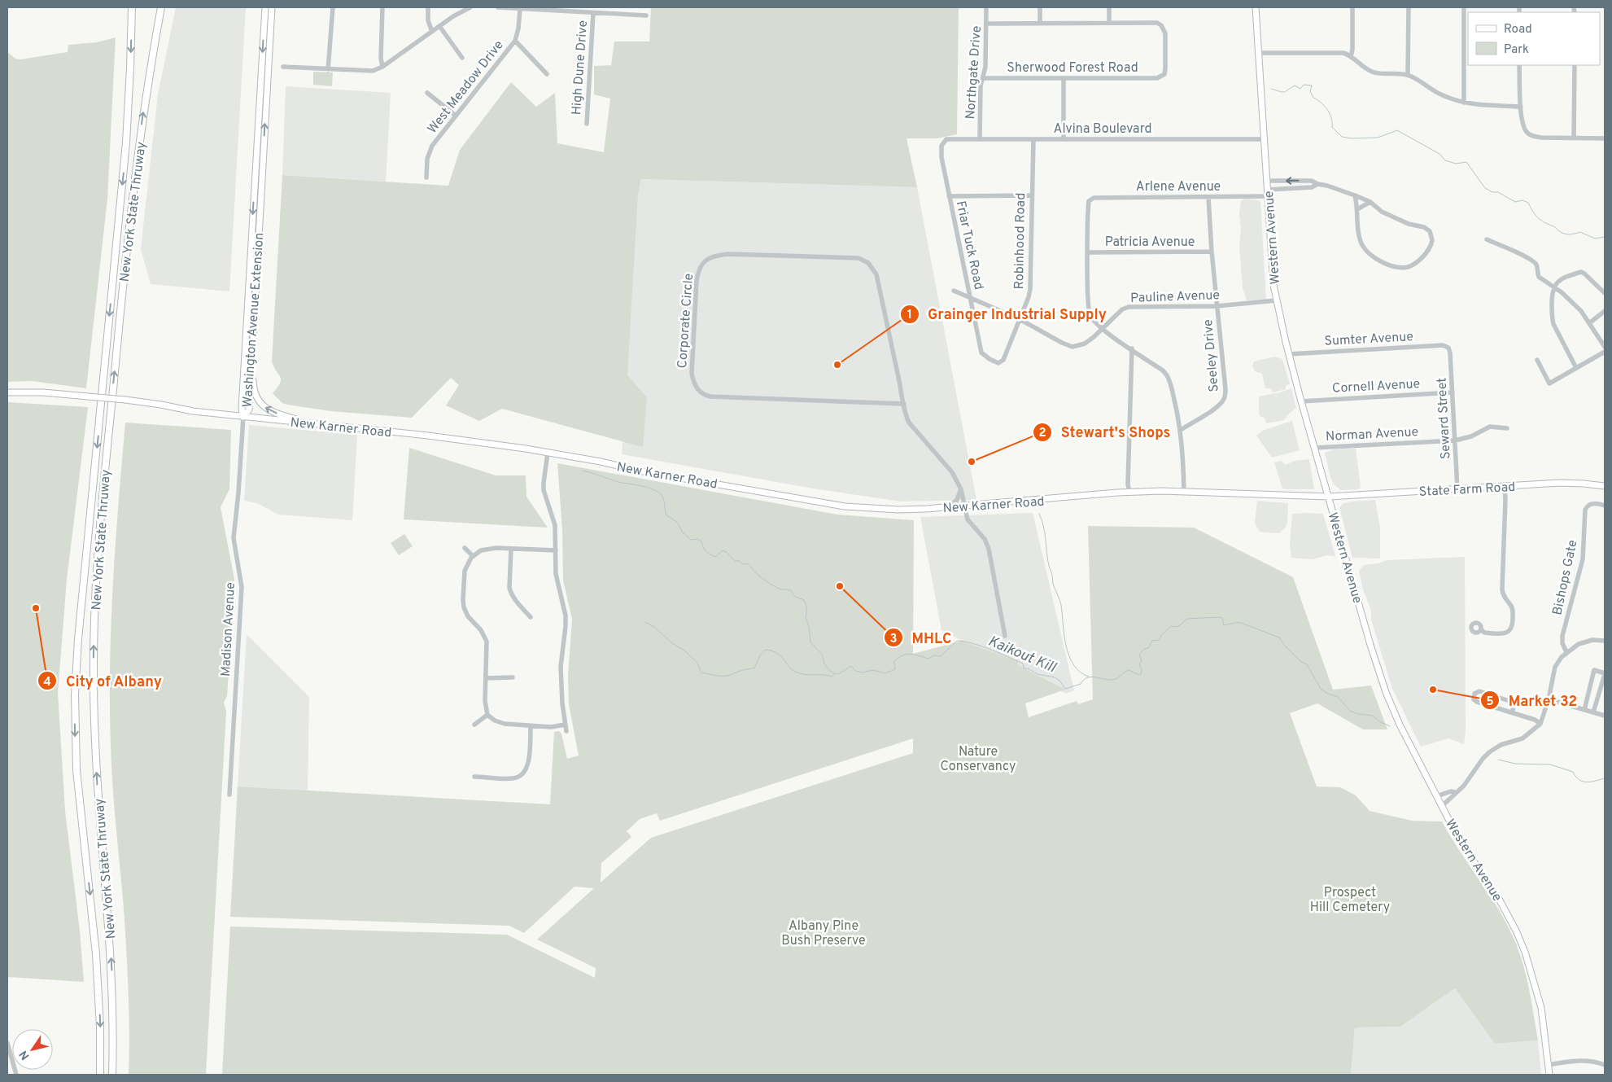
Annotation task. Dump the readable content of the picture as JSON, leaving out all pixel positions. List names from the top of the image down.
{
  "streets": {
    "highway": ["New York State Thruway"],
    "main road": [
      "Western Avenue",
      "Washington Avenue Extension",
      "New Karner Road",
      "State Farm Road"
    ],
    "street": [
      "Sherwood Forest Road",
      "High Dune Drive",
      "Northgate Drive",
      "West Meadow Drive",
      "Alvina Boulevard",
      "Arlene Avenue",
      "Robinhood Road",
      "Patricia Avenue",
      "Friar Tuck Road",
      "Pauline Avenue",
      "Corporate Circle",
      "Sumter Avenue",
      "Seeley Drive",
      "Cornell Avenue",
      "Seward Street",
      "Norman Avenue",
      "Bishops Gate",
      "Madison Avenue"
    ]
  },
  "crossings": [
    ["Sherwood Forest Road", "Northgate Drive"],
    ["Northgate Drive", "Alvina Boulevard"],
    ["Alvina Boulevard", "Western Avenue"],
    ["Alvina Boulevard", "Robinhood Road"],
    ["Alvina Boulevard", "Friar Tuck Road"],
    ["Arlene Avenue", "Western Avenue"],
    ["Arlene Avenue", "Patricia Avenue"],
    ["Arlene Avenue", "Seeley Drive"],
    ["Western Avenue", "Pauline Avenue"],
    ["Western Avenue", "Sumter Avenue"],
    ["Western Avenue", "Cornell Avenue"],
    ["Western Avenue", "New Karner Road"],
    ["Western Avenue", "Norman Avenue"],
    ["Western Avenue", "State Farm Road"],
    ["Robinhood Road", "Friar Tuck Road"],
    ["Robinhood Road", "Pauline Avenue"],
    ["Patricia Avenue", "Seeley Drive"],
    ["Friar Tuck Road", "Pauline Avenue"],
    ["Pauline Avenue", "Seeley Drive"],
    ["Washington Avenue Extension", "New Karner Road"],
    ["Washington Avenue Extension", "Madison Avenue"],
    ["Corporate Circle", "New Karner Road"],
    ["Sumter Avenue", "Seward Street"],
    ["Cornell Avenue", "Seward Street"],
    ["Seward Street", "Norman Avenue"],
    ["Seward Street", "State Farm Road"],
    ["New Karner Road", "State Farm Road"],
    ["New Karner Road", "Madison Avenue"]
  ],
  "water": ["Kaikout Kill"],
  "parks": ["Nature Conservancy", "Prospect Hill Cemetery", "Albany Pine Bush Preserve"],
  "places": [
    "Grainger Industrial Supply",
    "Stewart's Shops",
    "MHLC",
    "City of Albany",
    "Market 32"
  ],
  "legend": ["Road", "Park"],
  "north": "bottom left"
}
